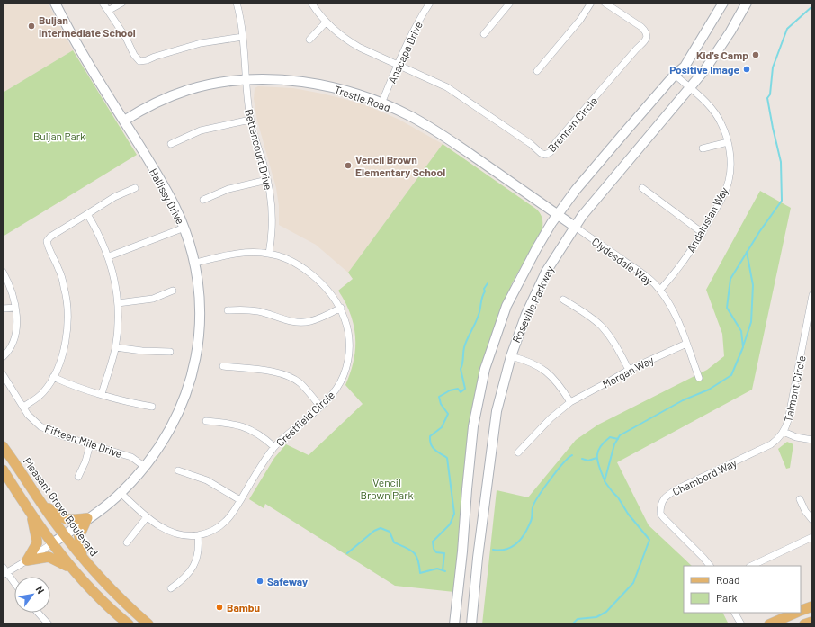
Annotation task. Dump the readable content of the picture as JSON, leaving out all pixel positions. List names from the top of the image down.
{
  "streets": {
    "main road": [
      "Trestle Road",
      "Hallissy Drive",
      "Roseville Parkway",
      "Pleasant Grove Boulevard"
    ],
    "street": [
      "Anacapa Drive",
      "Brennen Circle",
      "Bettencourt Drive",
      "Andalusian Way",
      "Clydesdale Way",
      "Morgan Way",
      "Talmont Circle",
      "Crestfield Circle",
      "Fifteen Mile Drive",
      "Chambord Way"
    ]
  },
  "crossings": [
    ["Anacapa Drive", "Trestle Road"],
    ["Anacapa Drive", "Brennen Circle"],
    ["Trestle Road", "Bettencourt Drive"],
    ["Trestle Road", "Hallissy Drive"],
    ["Trestle Road", "Clydesdale Way"],
    ["Trestle Road", "Roseville Parkway"],
    ["Bettencourt Drive", "Crestfield Circle"],
    ["Hallissy Drive", "Crestfield Circle"],
    ["Hallissy Drive", "Fifteen Mile Drive"],
    ["Hallissy Drive", "Pleasant Grove Boulevard"],
    ["Andalusian Way", "Clydesdale Way"],
    ["Andalusian Way", "Roseville Parkway"],
    ["Clydesdale Way", "Roseville Parkway"],
    ["Clydesdale Way", "Morgan Way"],
    ["Talmont Circle", "Chambord Way"]
  ],
  "parks": ["Buljan Park", "Vencil Brown Park"],
  "places": [
    "Buljan Intermediate School",
    "Kid's Camp",
    "Positive Image",
    "Vencil Brown Elementary School",
    "Safeway",
    "Bambu"
  ],
  "legend": ["Road", "Park"],
  "north": "top right"
}
